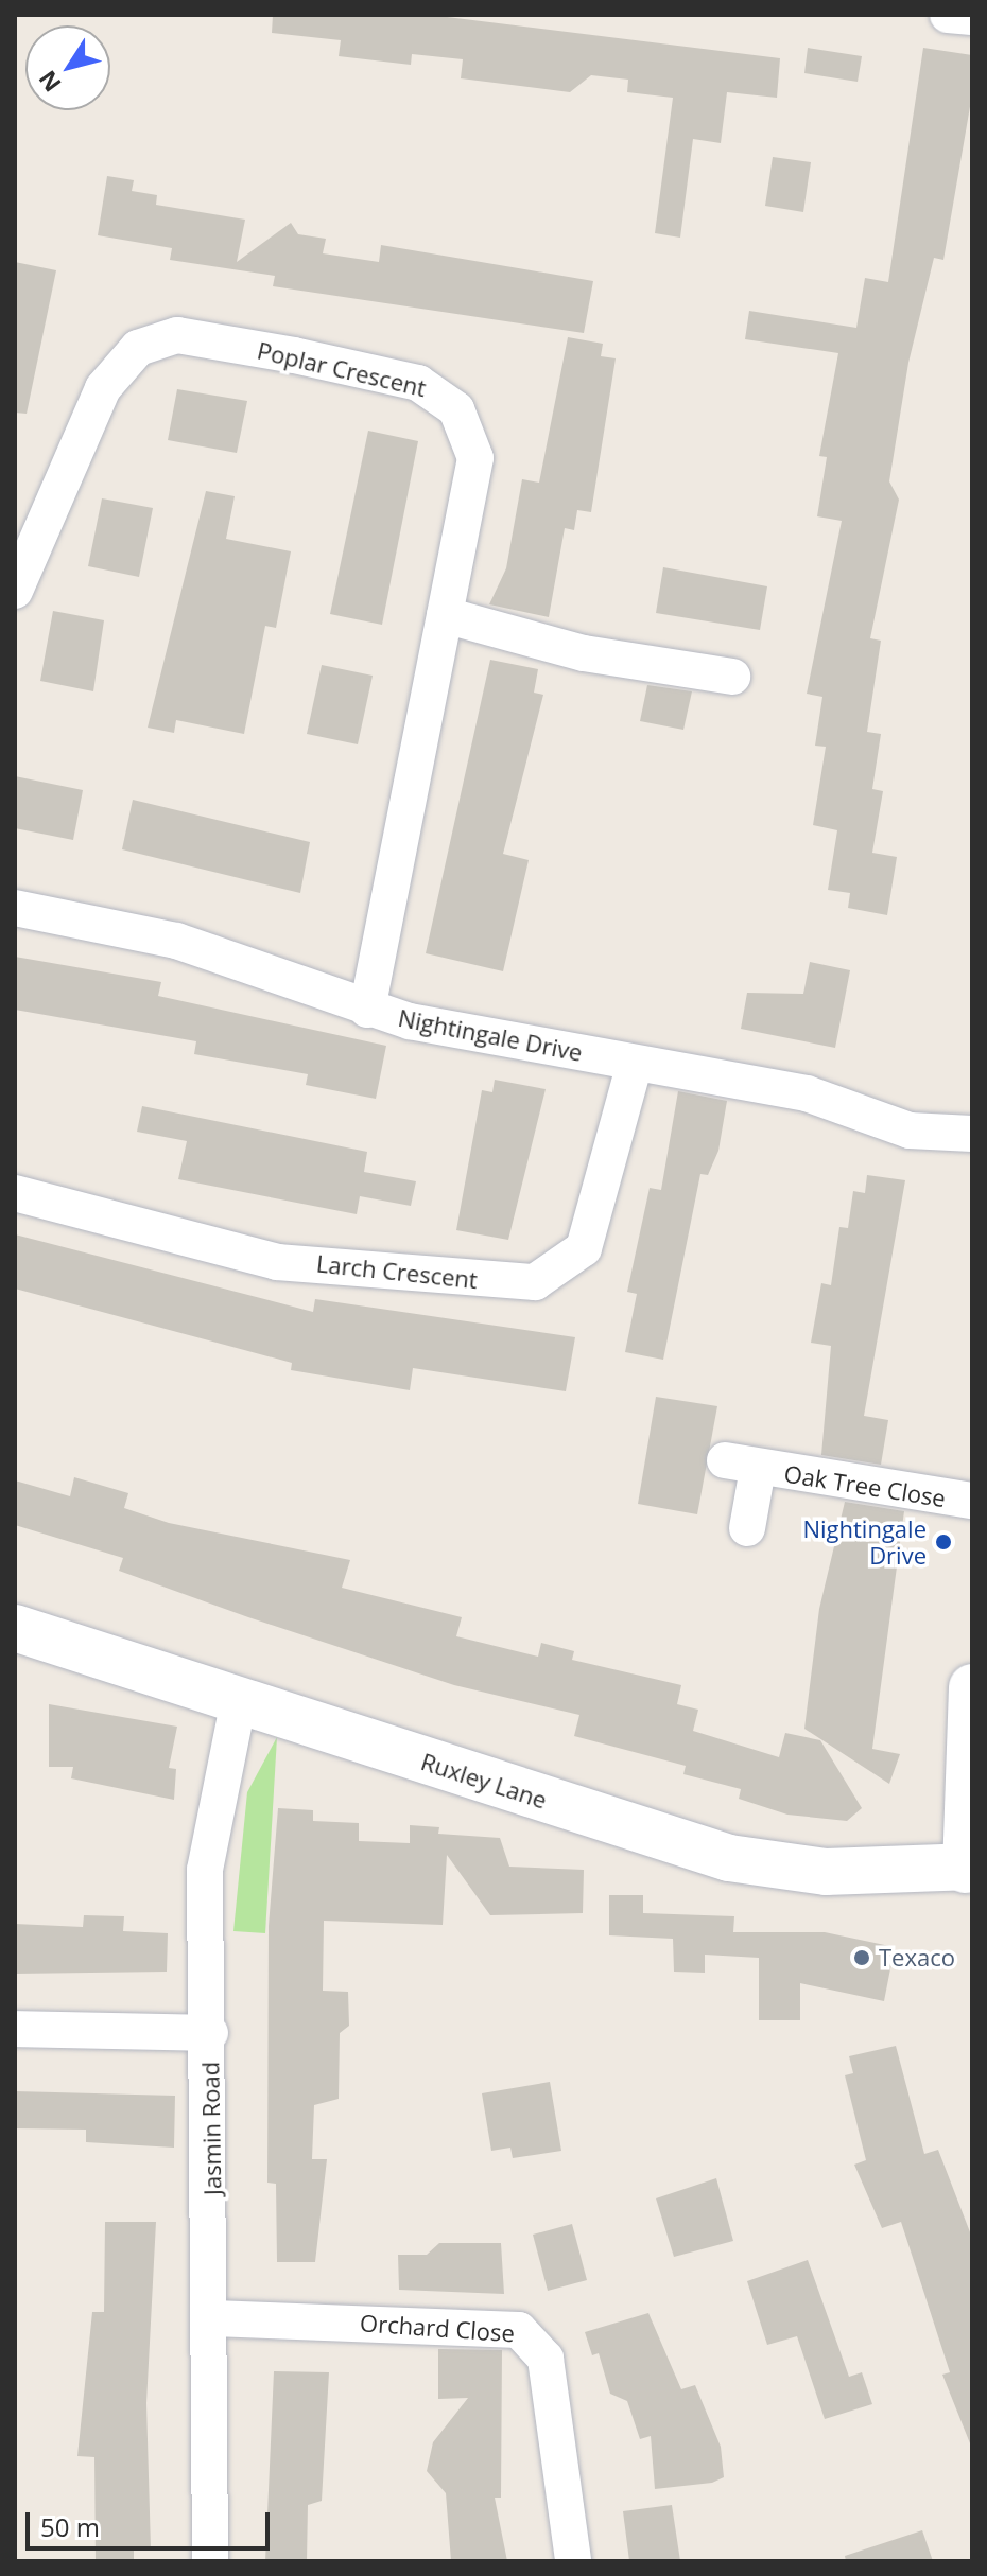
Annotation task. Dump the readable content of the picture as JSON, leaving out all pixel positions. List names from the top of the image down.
{
  "streets": {
    "main road": ["Ruxley Lane"],
    "street": [
      "Poplar Crescent",
      "Nightingale Drive",
      "Larch Crescent",
      "Oak Tree Close",
      "Jasmin Road",
      "Orchard Close"
    ]
  },
  "crossings": [
    ["Poplar Crescent", "Nightingale Drive"],
    ["Nightingale Drive", "Larch Crescent"],
    ["Ruxley Lane", "Jasmin Road"],
    ["Jasmin Road", "Orchard Close"]
  ],
  "places": ["Nightingale Drive", "Texaco"],
  "scale_bar": "50 m",
  "north": "bottom left"
}
